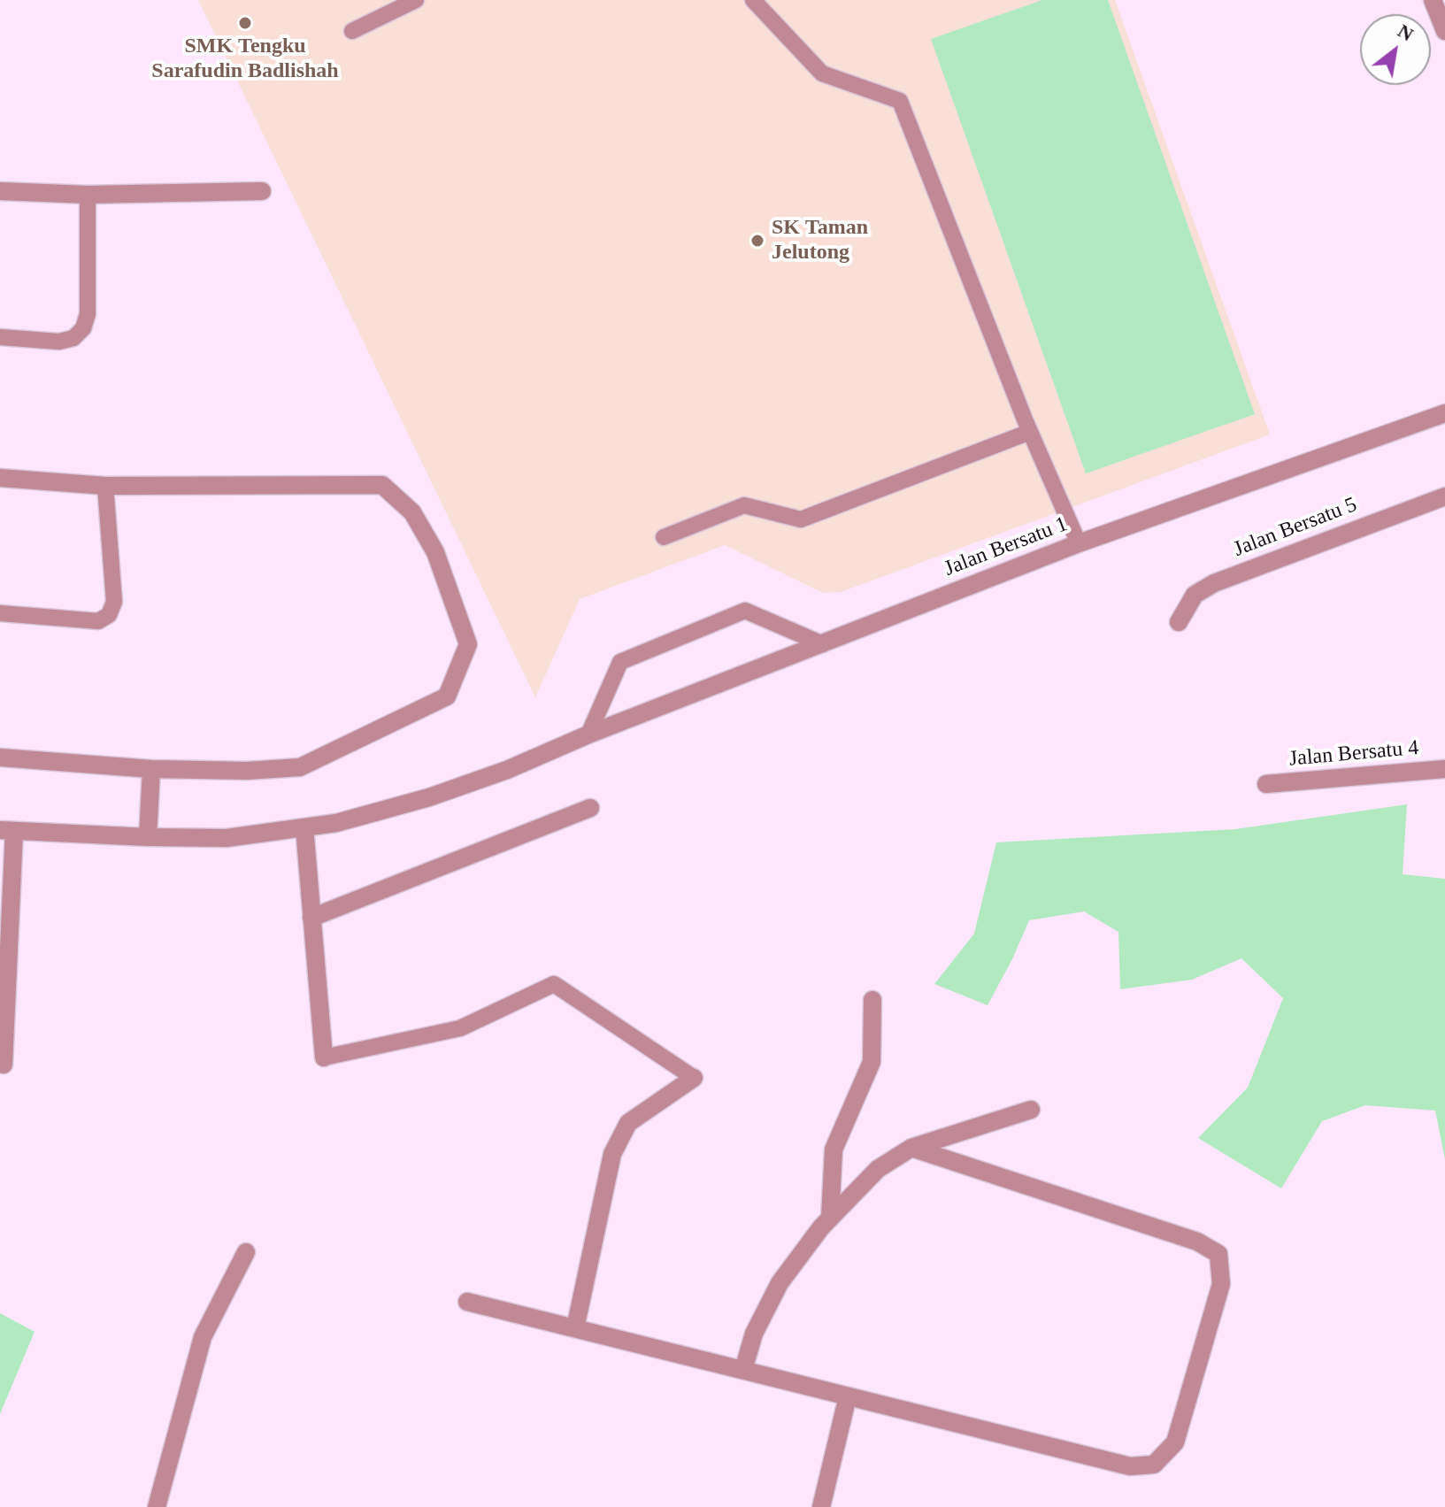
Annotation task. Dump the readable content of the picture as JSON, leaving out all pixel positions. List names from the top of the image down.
{
  "streets": {
    "street": ["Jalan Bersatu 5", "Jalan Bersatu 1", "Jalan Bersatu 4"]
  },
  "places": ["SMK Tengku Sarafudin Badlishah", "SK Taman Jelutong"],
  "north": "top right"
}
